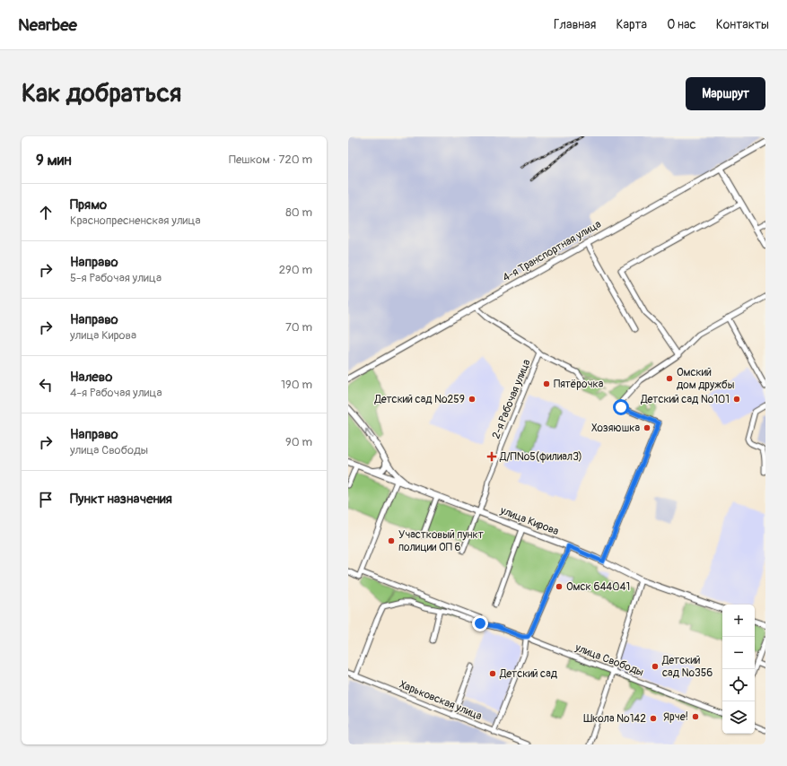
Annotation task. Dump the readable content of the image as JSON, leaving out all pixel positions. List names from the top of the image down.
{
  "streets": {
    "main road": ["4-я Транспортная улица", "улица Кирова"],
    "street": ["2-я Рабочая улица", "улица Свободы", "Харьковская улица"]
  },
  "crossings": [
    ["2-я Рабочая улица", "улица Кирова"],
    ["улица Свободы", "Харьковская улица"]
  ],
  "places": {
    "other": [
      "Омский дом дружбы",
      "Пятёрочка",
      "Детский сад №259",
      "Детский сад №101",
      "Хозяюшка",
      "Участковый пункт полиции ОП 6",
      "Омск 644041",
      "Детский сад №356",
      "Детский сад",
      "Ярче!",
      "Школа №142"
    ],
    "health": ["Д/П№5(филиал3)"]
  },
  "page": {
    "header": "Nearbee",
    "nav": [
      "Главная",
      "Карта",
      "О нас",
      "Контакты"
    ],
    "buttons": "Маршрут",
    "title": "Как добраться",
    "heading": ["9 мин", "Пешком · 720 m"],
    "list": [
      ["Прямо", "Краснопресненская улица", "80 m"],
      ["Направо", "5-я Рабочая улица", "290 m"],
      ["Направо", "улица Кирова", "70 m"],
      ["Налево", "4-я Рабочая улица", "190 m"],
      ["Направо", "улица Свободы", "90 m"],
      "Пункт назначения"
    ],
    "map_buttons": ["+", "−"]
  }
}
